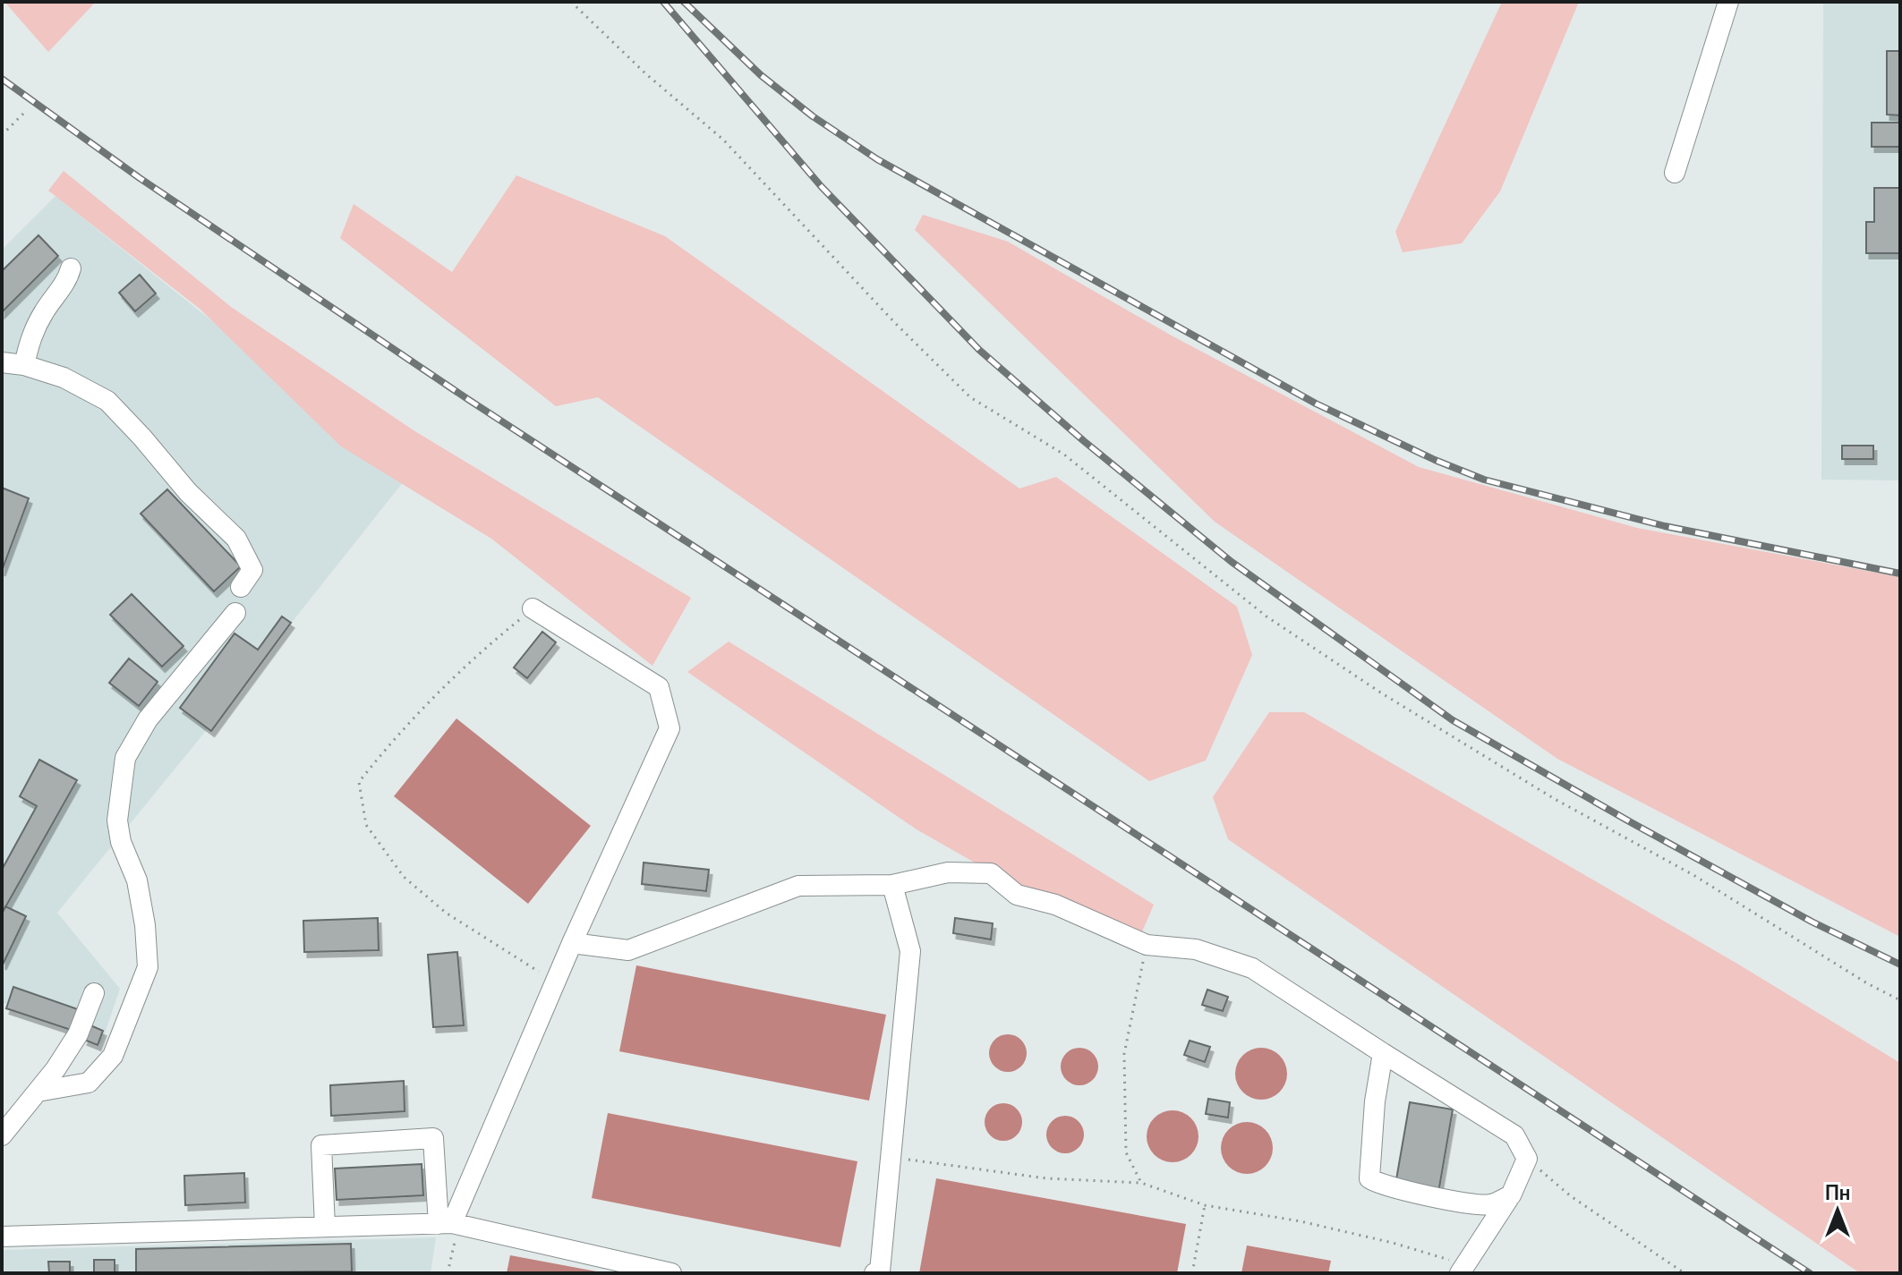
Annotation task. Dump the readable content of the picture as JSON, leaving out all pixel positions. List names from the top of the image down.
{
  "north": "top"
}
